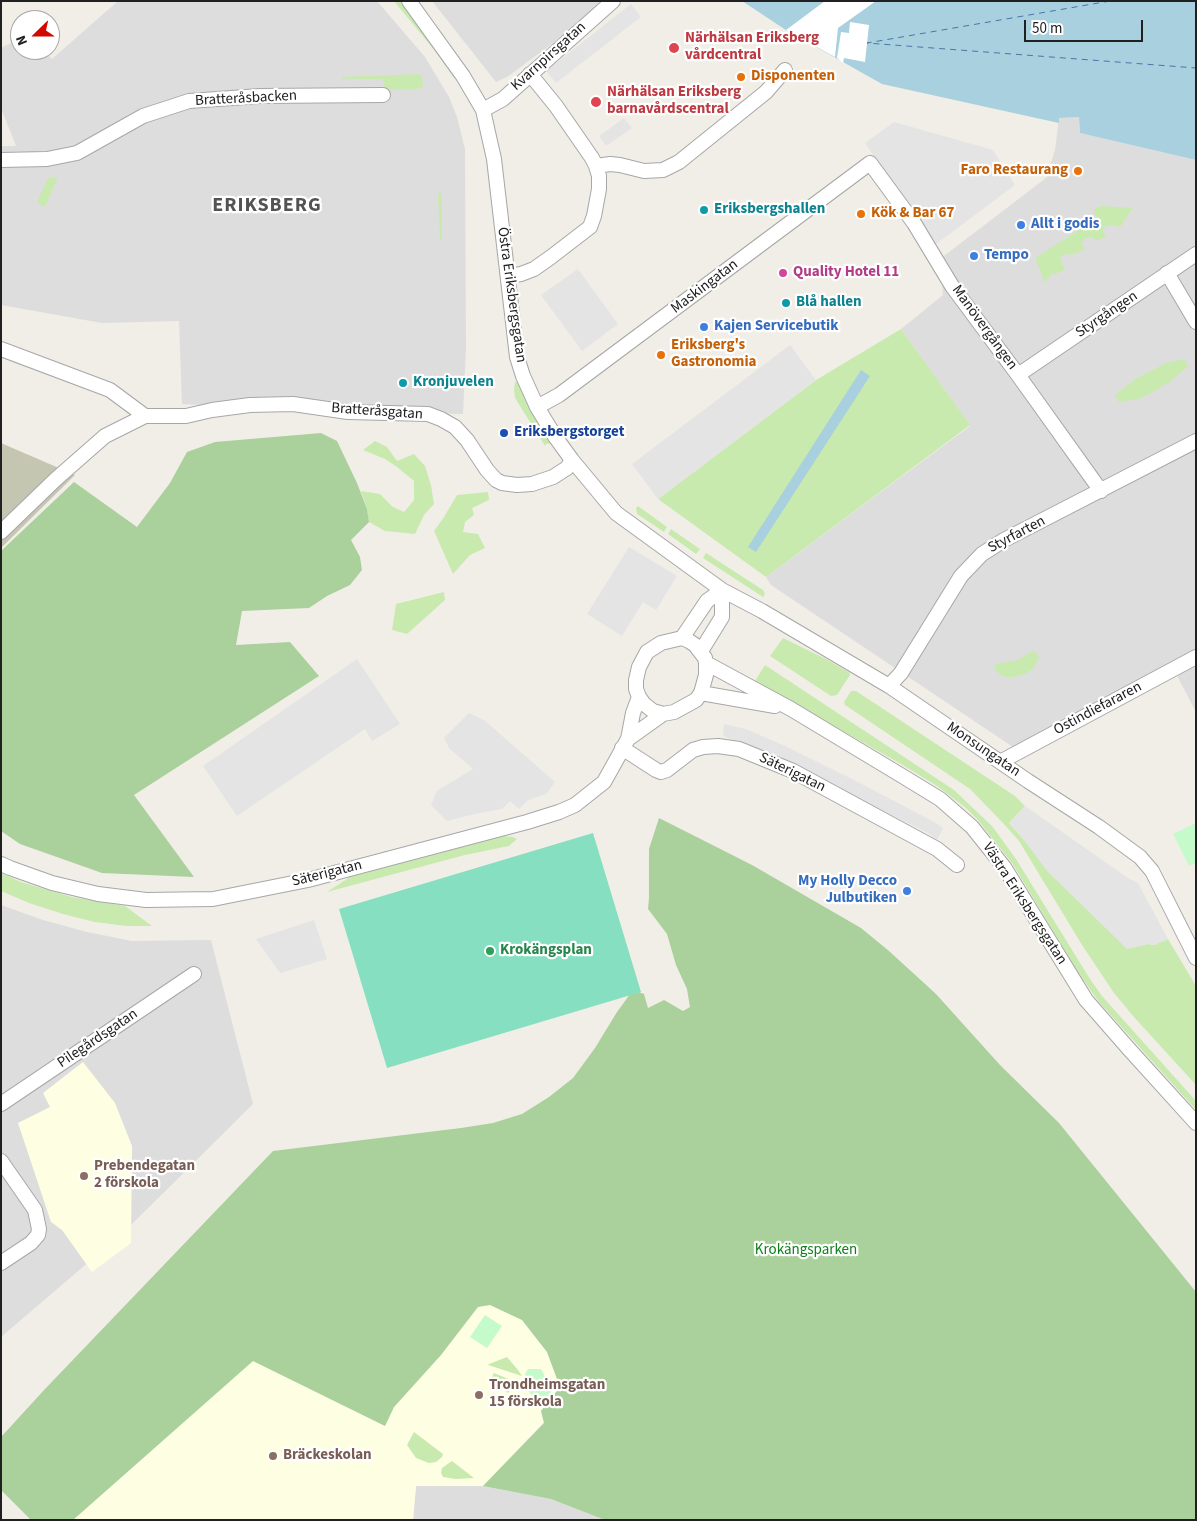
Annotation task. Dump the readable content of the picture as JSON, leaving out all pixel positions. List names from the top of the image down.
{
  "streets": {
    "street": [
      "Kvarnpirsgatan",
      "Bratteråsbacken",
      "Maskingatan",
      "Östra Eriksbergsgatan",
      "Styrgången",
      "Manövergången",
      "Bratteråsgatan",
      "Styrfarten",
      "Ostindiefararen",
      "Monsungatan",
      "Säterigatan",
      "Västra Eriksbergsgatan",
      "Pilegårdsgatan"
    ]
  },
  "crossings": [
    ["Kvarnpirsgatan", "Östra Eriksbergsgatan"],
    ["Maskingatan", "Östra Eriksbergsgatan"],
    ["Maskingatan", "Manövergången"],
    ["Östra Eriksbergsgatan", "Bratteråsgatan"],
    ["Östra Eriksbergsgatan", "Monsungatan"],
    ["Styrgången", "Manövergången"],
    ["Manövergången", "Styrfarten"],
    ["Styrfarten", "Monsungatan"],
    ["Ostindiefararen", "Monsungatan"],
    ["Säterigatan", "Västra Eriksbergsgatan"]
  ],
  "districts": ["ERIKSBERG"],
  "parks": ["Krokängsparken"],
  "places": [
    "Närhälsan Eriksberg vårdcentral",
    "Disponenten",
    "Närhälsan Eriksberg barnavårdscentral",
    "Faro Restaurang",
    "Eriksbergshallen",
    "Kök & Bar 67",
    "Allt i godis",
    "Tempo",
    "Quality Hotel 11",
    "Blå hallen",
    "Kajen Servicebutik",
    "Eriksberg's Gastronomia",
    "Kronjuvelen",
    "Eriksbergstorget",
    "My Holly Decco Julbutiken",
    "Krokängsplan",
    "Prebendegatan 2 förskola",
    "Trondheimsgatan 15 förskola",
    "Bräckeskolan"
  ],
  "scale_bar": "50 m",
  "north": "left"
}
